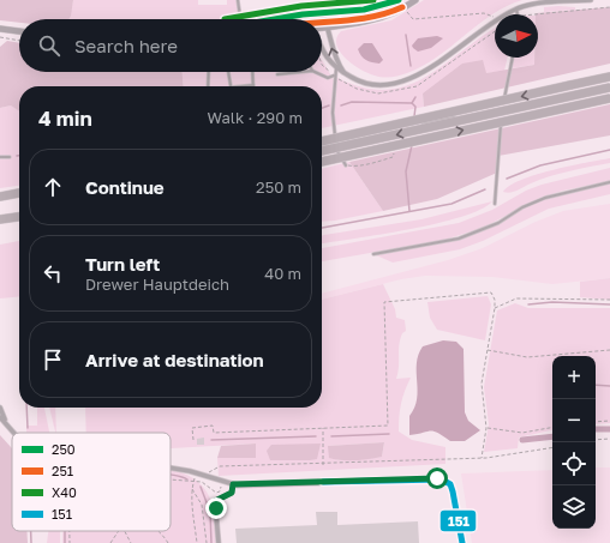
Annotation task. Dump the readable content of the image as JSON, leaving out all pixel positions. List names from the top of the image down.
{
  "lines": [
    "transit line 250",
    "transit line X40",
    "transit line 251",
    "transit line 151"
  ],
  "legend": [
    "250",
    "251",
    "X40",
    "151"
  ],
  "north": "right",
  "page": {
    "search": "Search here",
    "heading": ["4 min", "Walk · 290 m"],
    "list": [
      ["Continue", "250 m"],
      ["Turn left", "Drewer Hauptdeich", "40 m"],
      "Arrive at destination"
    ],
    "map_buttons": ["+", "−"]
  }
}
